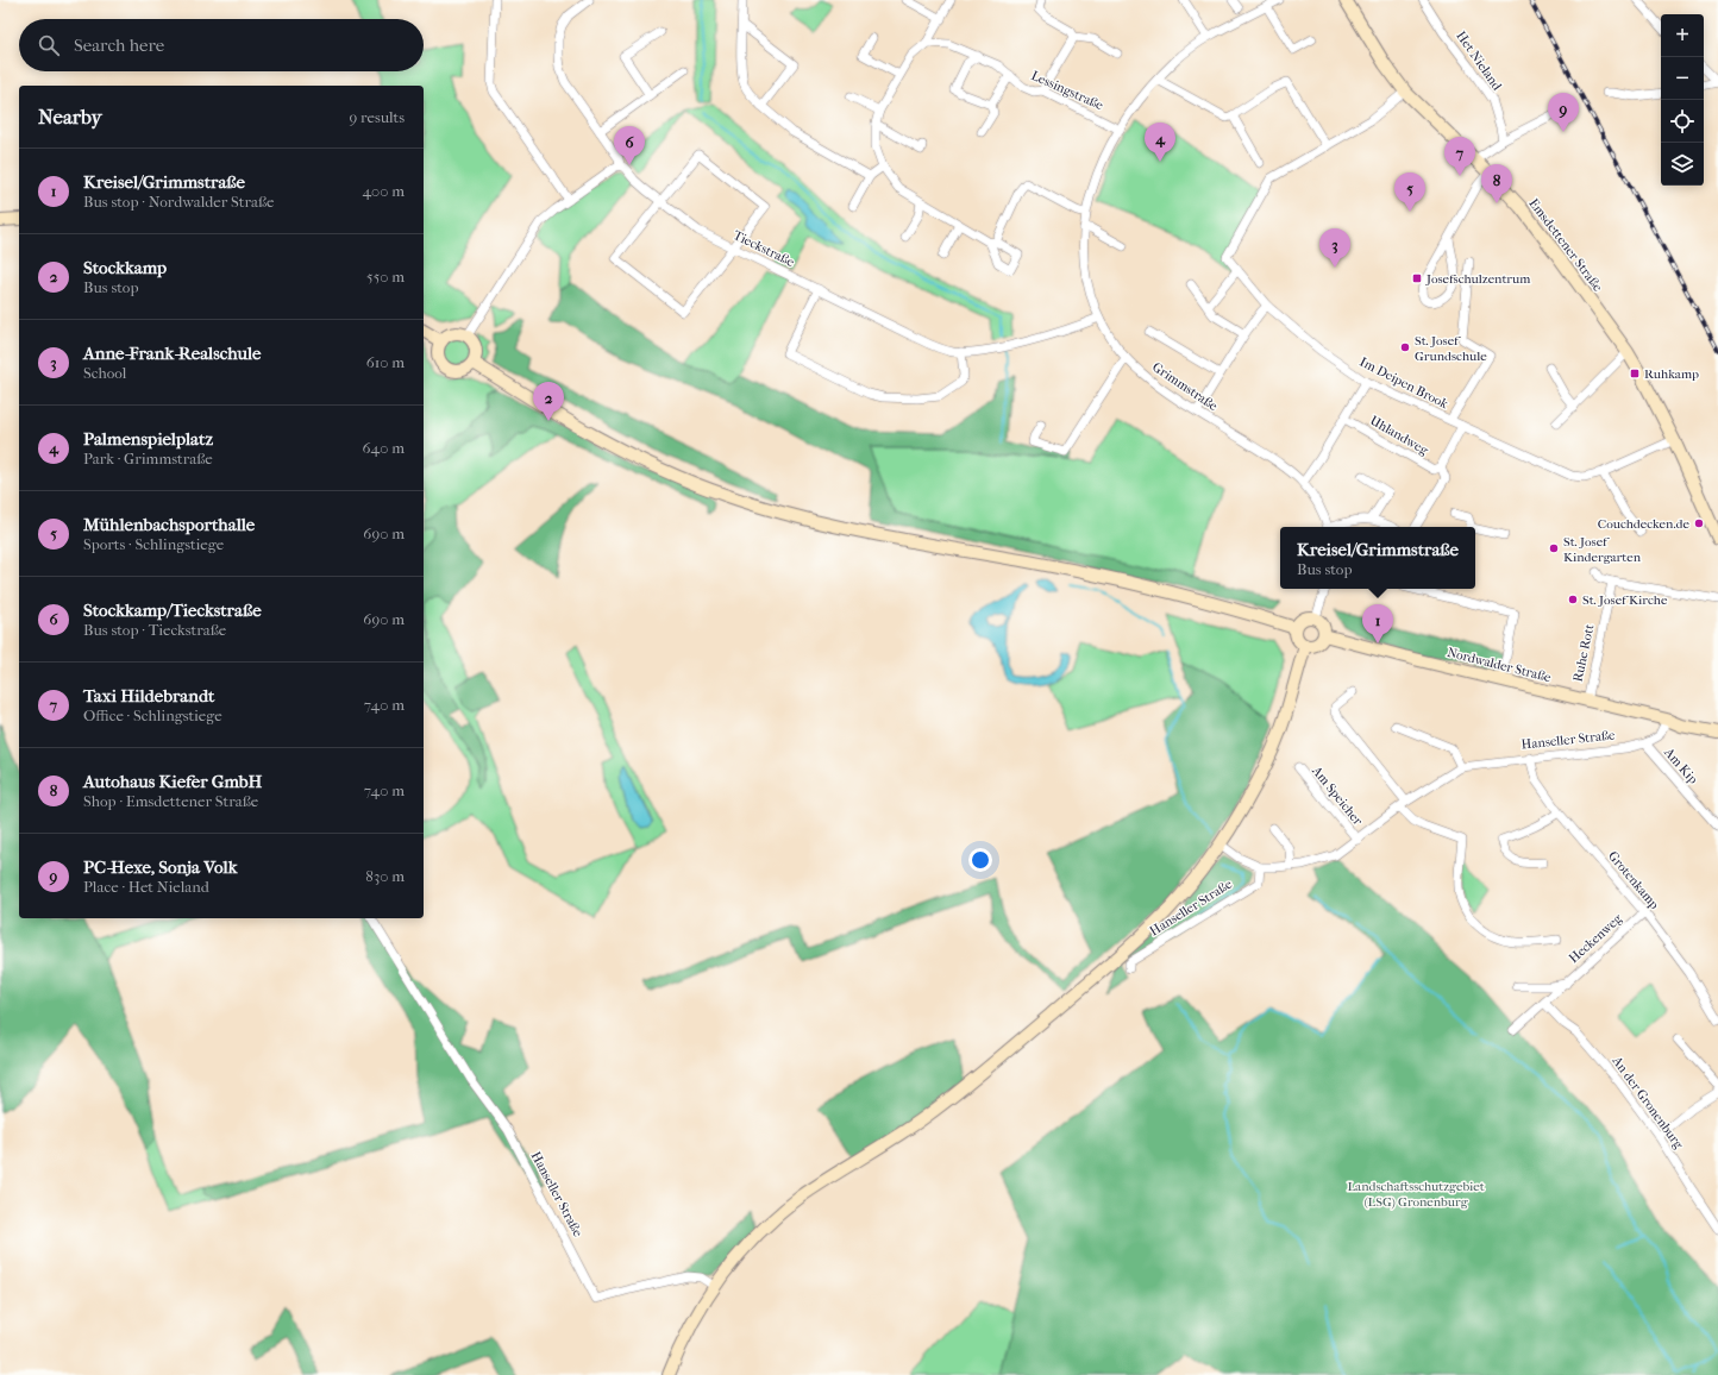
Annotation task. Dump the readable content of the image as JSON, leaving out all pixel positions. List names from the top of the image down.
{
  "streets": {
    "main road": ["Emsdettener Straße", "Nordwalder Straße"],
    "street": [
      "Het Nieland",
      "Lessingstraße",
      "Tieckstraße",
      "Im Deipen Brook",
      "Grimmstraße",
      "Uhlandweg",
      "Ruhe Rott",
      "Hanseller Straße",
      "Am Kip",
      "Am Speicher",
      "Grotenkamp",
      "Heckenweg",
      "An der Gronenburg"
    ]
  },
  "crossings": [
    ["Lessingstraße", "Grimmstraße"],
    ["Emsdettener Straße", "Im Deipen Brook"],
    ["Tieckstraße", "Grimmstraße"],
    ["Ruhe Rott", "Nordwalder Straße"],
    ["Nordwalder Straße", "Hanseller Straße"],
    ["Hanseller Straße", "Am Kip"],
    ["Hanseller Straße", "Am Speicher"],
    ["Hanseller Straße", "Grotenkamp"],
    ["Grotenkamp", "Heckenweg"],
    ["Heckenweg", "An der Gronenburg"]
  ],
  "parks": ["Landschaftsschutzgebiet (LSG) Gronenburg"],
  "places": {
    "transit": ["Josefschulzentrum", "Ruhkamp"],
    "other": [
      "St. Josef Grundschule",
      "Couchdecken.de",
      "St. Josef Kindergarten",
      "St. Josef Kirche"
    ]
  },
  "page": {
    "map_buttons": ["+", "−"],
    "search": "Search here",
    "heading": ["Nearby", "9 results"],
    "pins": [
      "9",
      "4",
      "6",
      "7",
      "8",
      "5",
      "3",
      "2",
      "1"
    ],
    "list": [
      {
        "mark": "1",
        "name": "Kreisel/Grimmstraße",
        "note": "Bus stop · Nordwalder Straße",
        "value": "400 m"
      },
      {
        "mark": "2",
        "name": "Stockkamp",
        "note": "Bus stop",
        "value": "550 m"
      },
      {
        "mark": "3",
        "name": "Anne-Frank-Realschule",
        "note": "School",
        "value": "610 m"
      },
      {
        "mark": "4",
        "name": "Palmenspielplatz",
        "note": "Park · Grimmstraße",
        "value": "640 m"
      },
      {
        "mark": "5",
        "name": "Mühlenbachsporthalle",
        "note": "Sports · Schlingstiege",
        "value": "690 m"
      },
      {
        "mark": "6",
        "name": "Stockkamp/Tieckstraße",
        "note": "Bus stop · Tieckstraße",
        "value": "690 m"
      },
      {
        "mark": "7",
        "name": "Taxi Hildebrandt",
        "note": "Office · Schlingstiege",
        "value": "740 m"
      },
      {
        "mark": "8",
        "name": "Autohaus Kiefer GmbH",
        "note": "Shop · Emsdettener Straße",
        "value": "740 m"
      },
      {
        "mark": "9",
        "name": "PC-Hexe, Sonja Volk",
        "note": "Place · Het Nieland",
        "value": "830 m"
      }
    ],
    "popup": ["Kreisel/Grimmstraße", "Bus stop"]
  }
}
